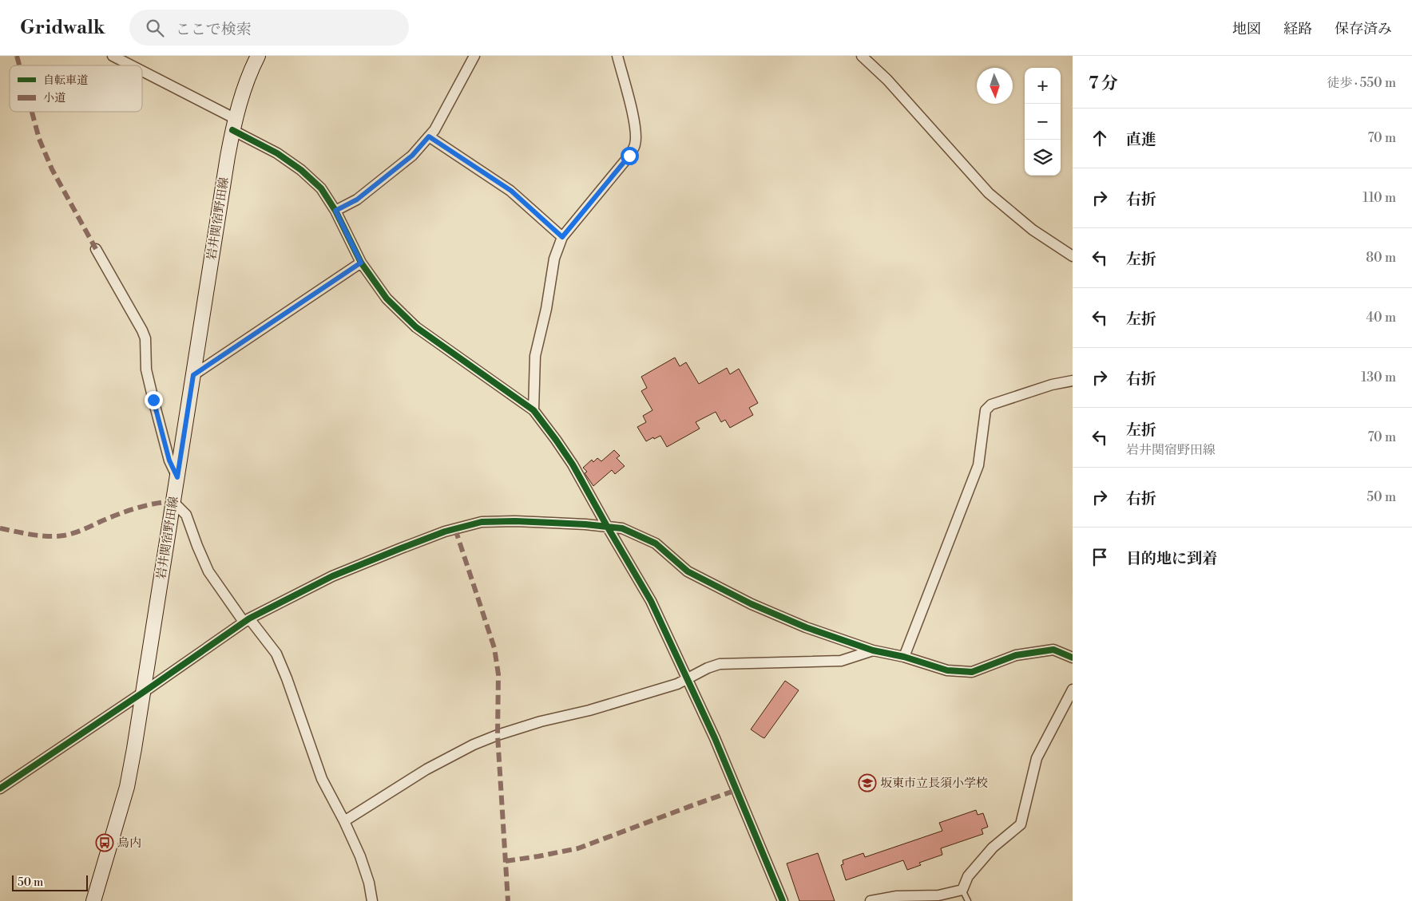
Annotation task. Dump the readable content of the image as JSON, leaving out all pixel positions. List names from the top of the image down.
{
  "streets": {
    "main road": ["岩井関宿野田線"]
  },
  "places": {
    "school or university": ["坂東市立長須小学校"],
    "bus stop": ["烏内"]
  },
  "legend": ["自転車道", "小道"],
  "scale_bar": "50 m",
  "north": "bottom",
  "page": {
    "header": "Gridwalk",
    "search": "ここで検索",
    "nav": ["地図", "経路", "保存済み"],
    "heading": ["7 分", "徒歩 · 550 m"],
    "map_buttons": ["+", "−"],
    "list": [
      ["直進", "70 m"],
      ["右折", "110 m"],
      ["左折", "80 m"],
      ["左折", "40 m"],
      ["右折", "130 m"],
      ["左折", "岩井関宿野田線", "70 m"],
      ["右折", "50 m"],
      "目的地に到着"
    ],
    "scale": "50 m"
  }
}
